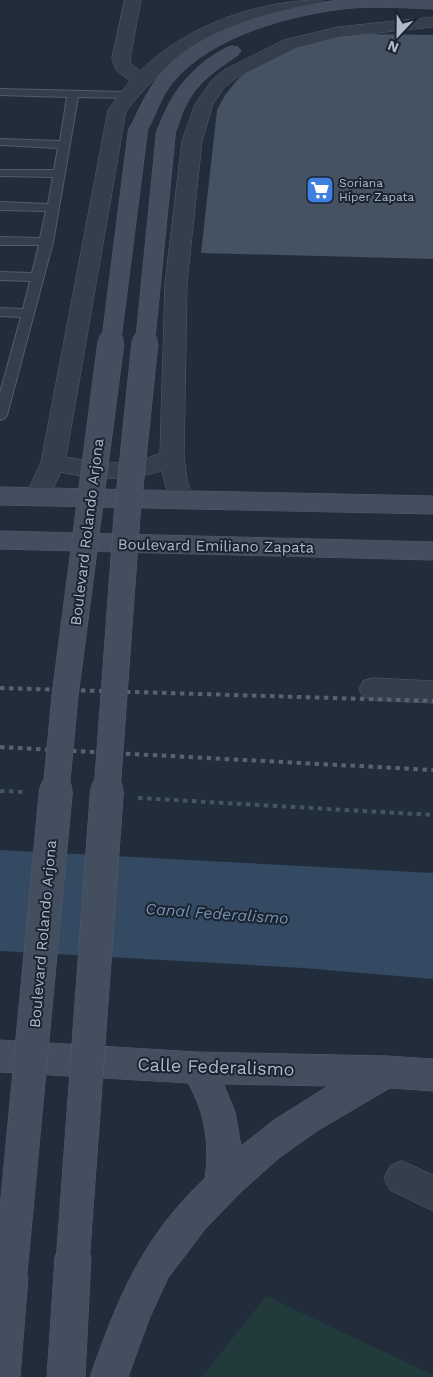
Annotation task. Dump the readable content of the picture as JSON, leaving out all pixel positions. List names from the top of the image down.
{
  "streets": {
    "main road": ["Boulevard Rolando Arjona", "Boulevard Emiliano Zapata", "Calle Federalismo"]
  },
  "water": ["Canal Federalismo"],
  "places": {
    "supermarket": ["Soriana Híper Zapata"]
  },
  "north": "bottom"
}
